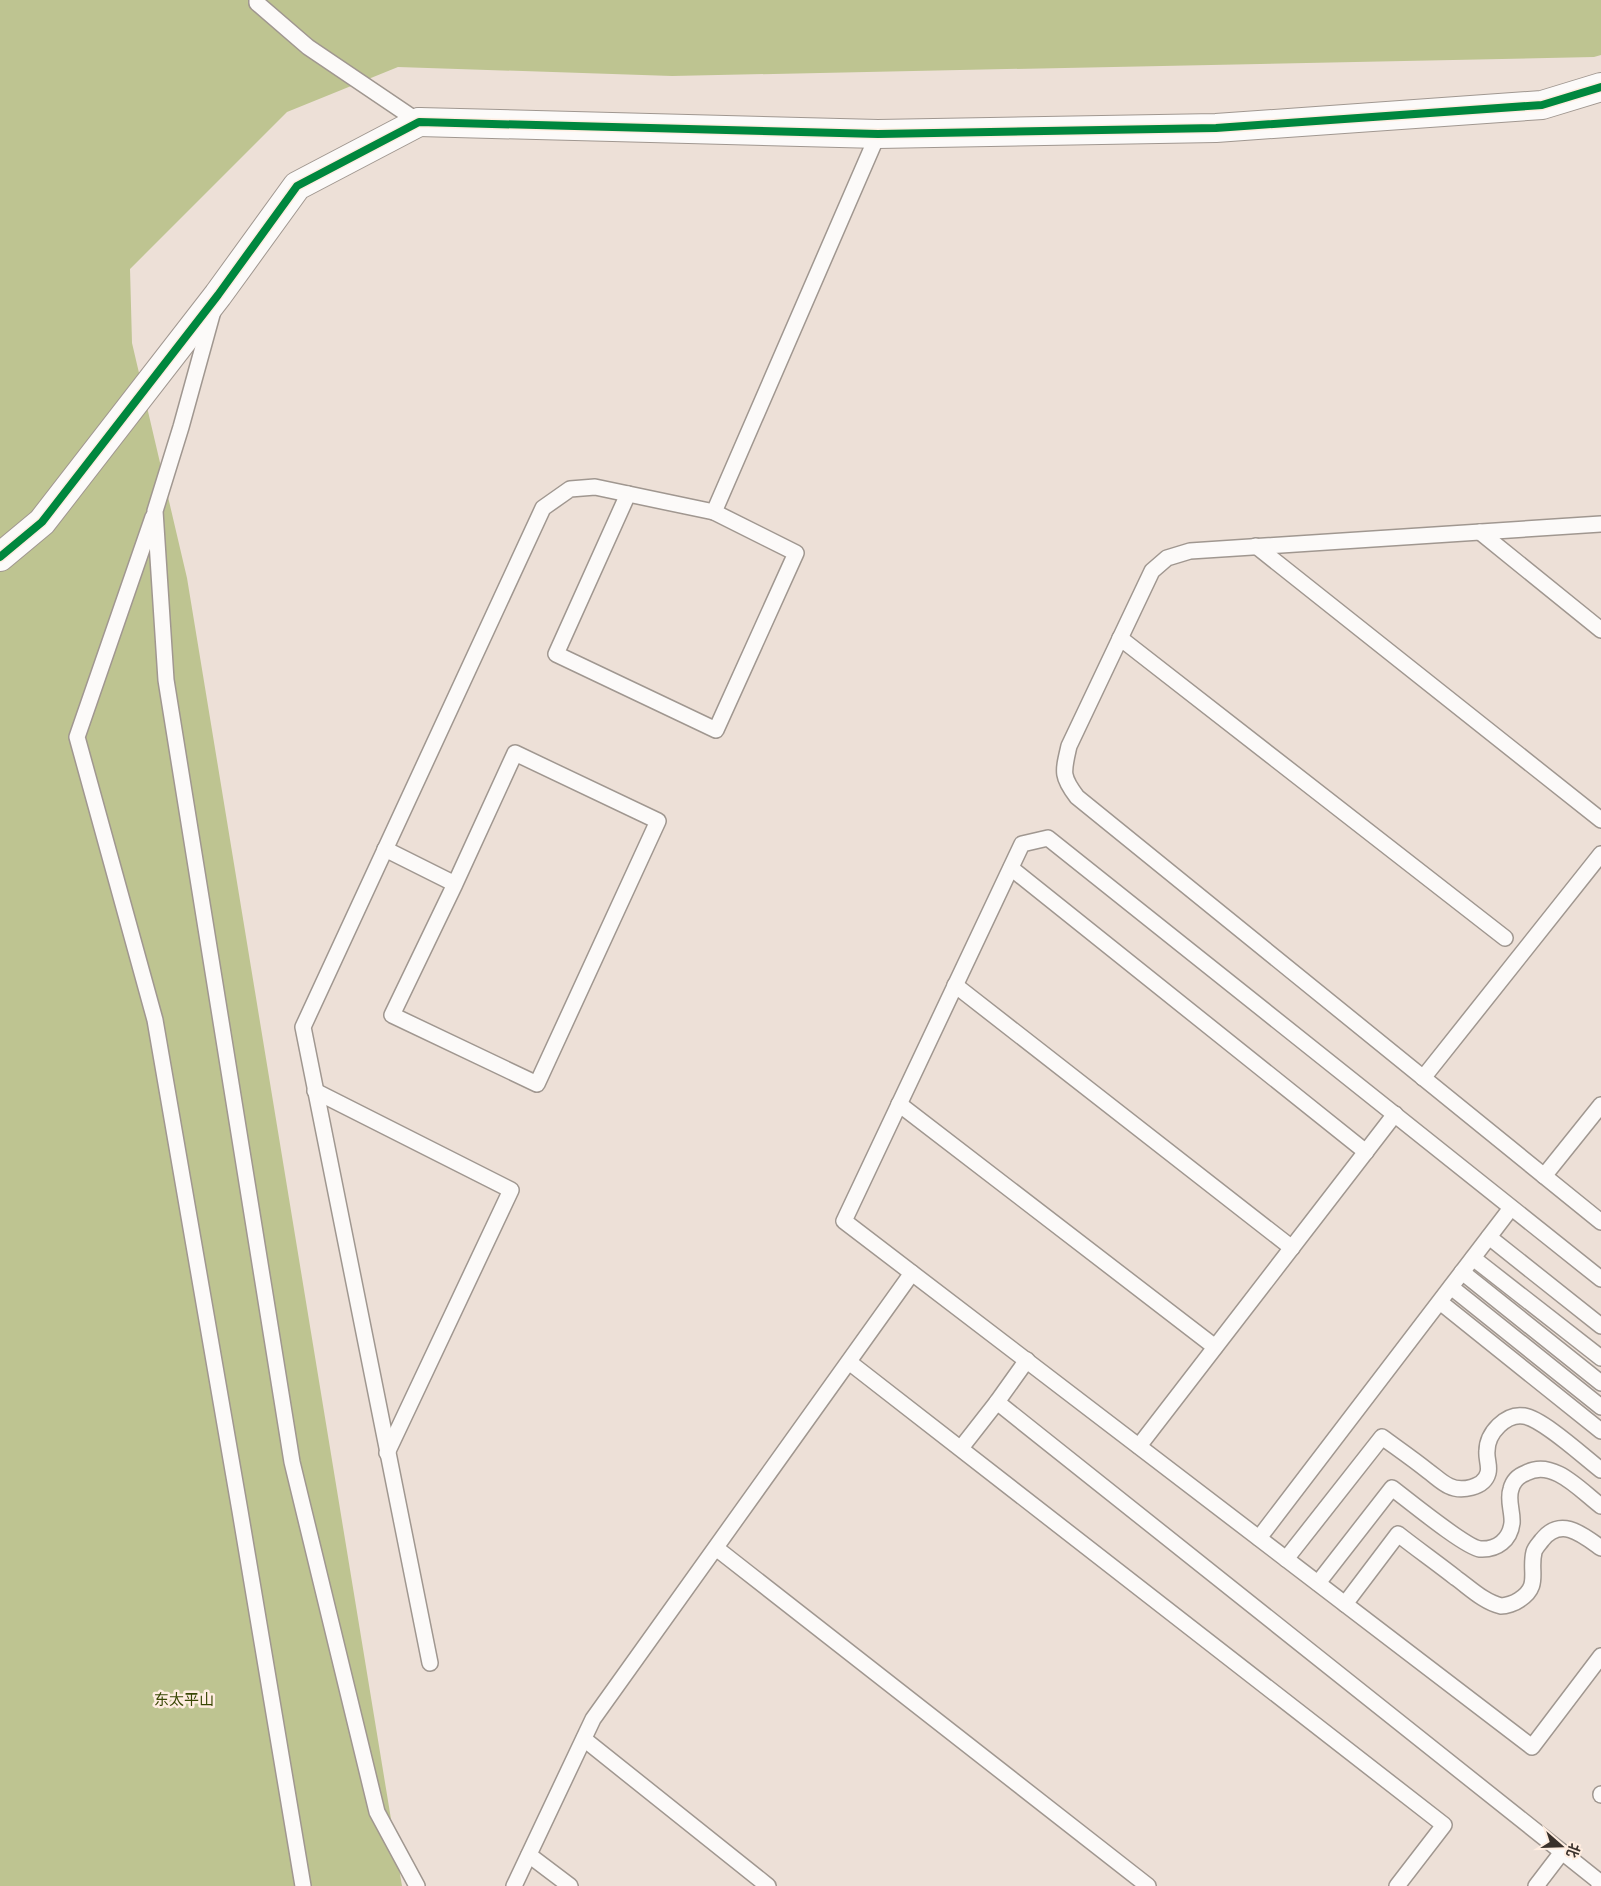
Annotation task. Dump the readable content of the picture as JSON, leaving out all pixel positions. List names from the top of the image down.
{
  "parks": ["东太平山"],
  "north": "right"
}
